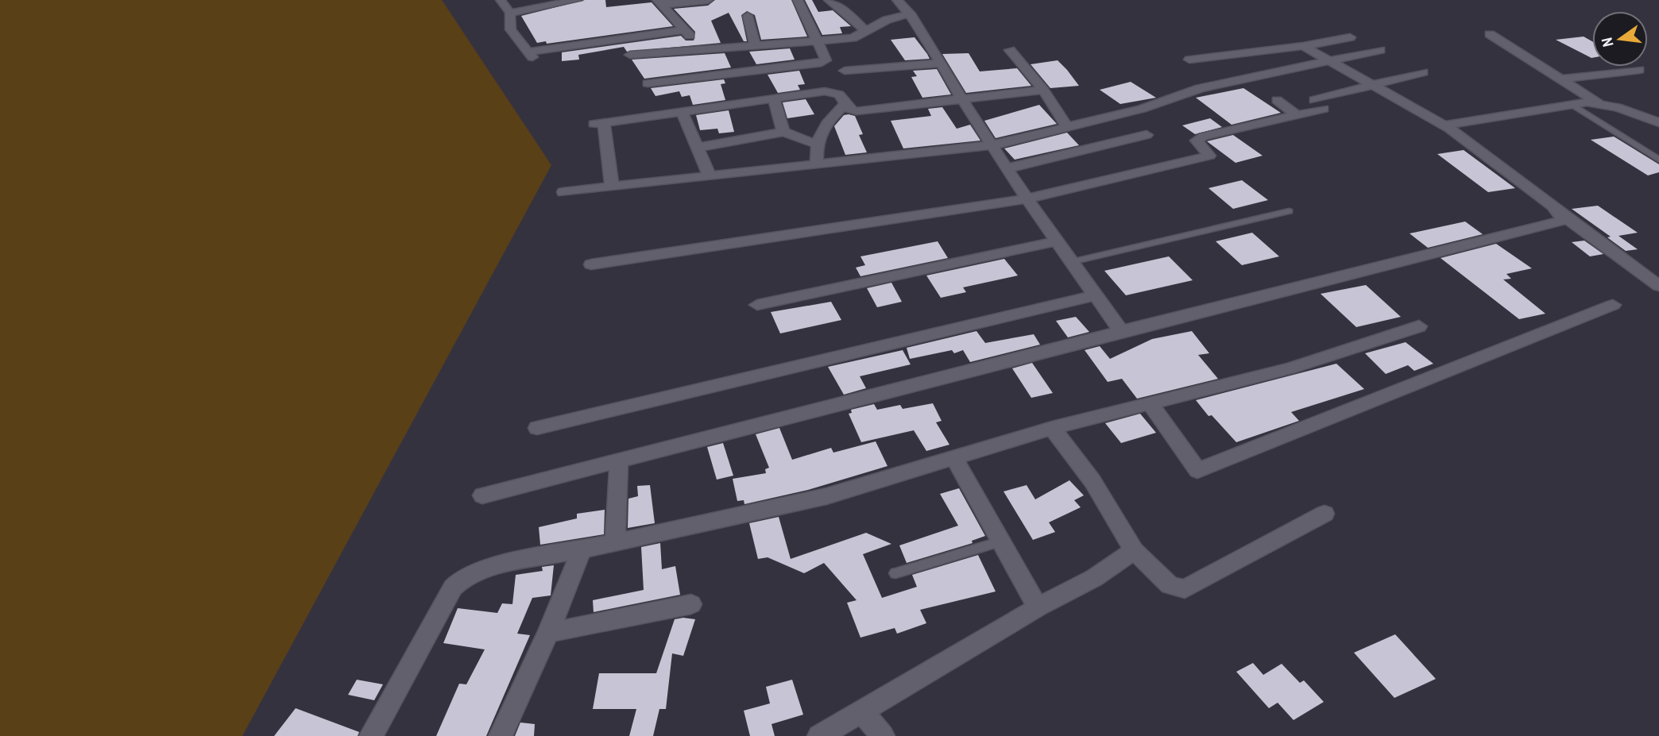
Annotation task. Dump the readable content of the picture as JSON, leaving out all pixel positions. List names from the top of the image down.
{
  "north": "left"
}
